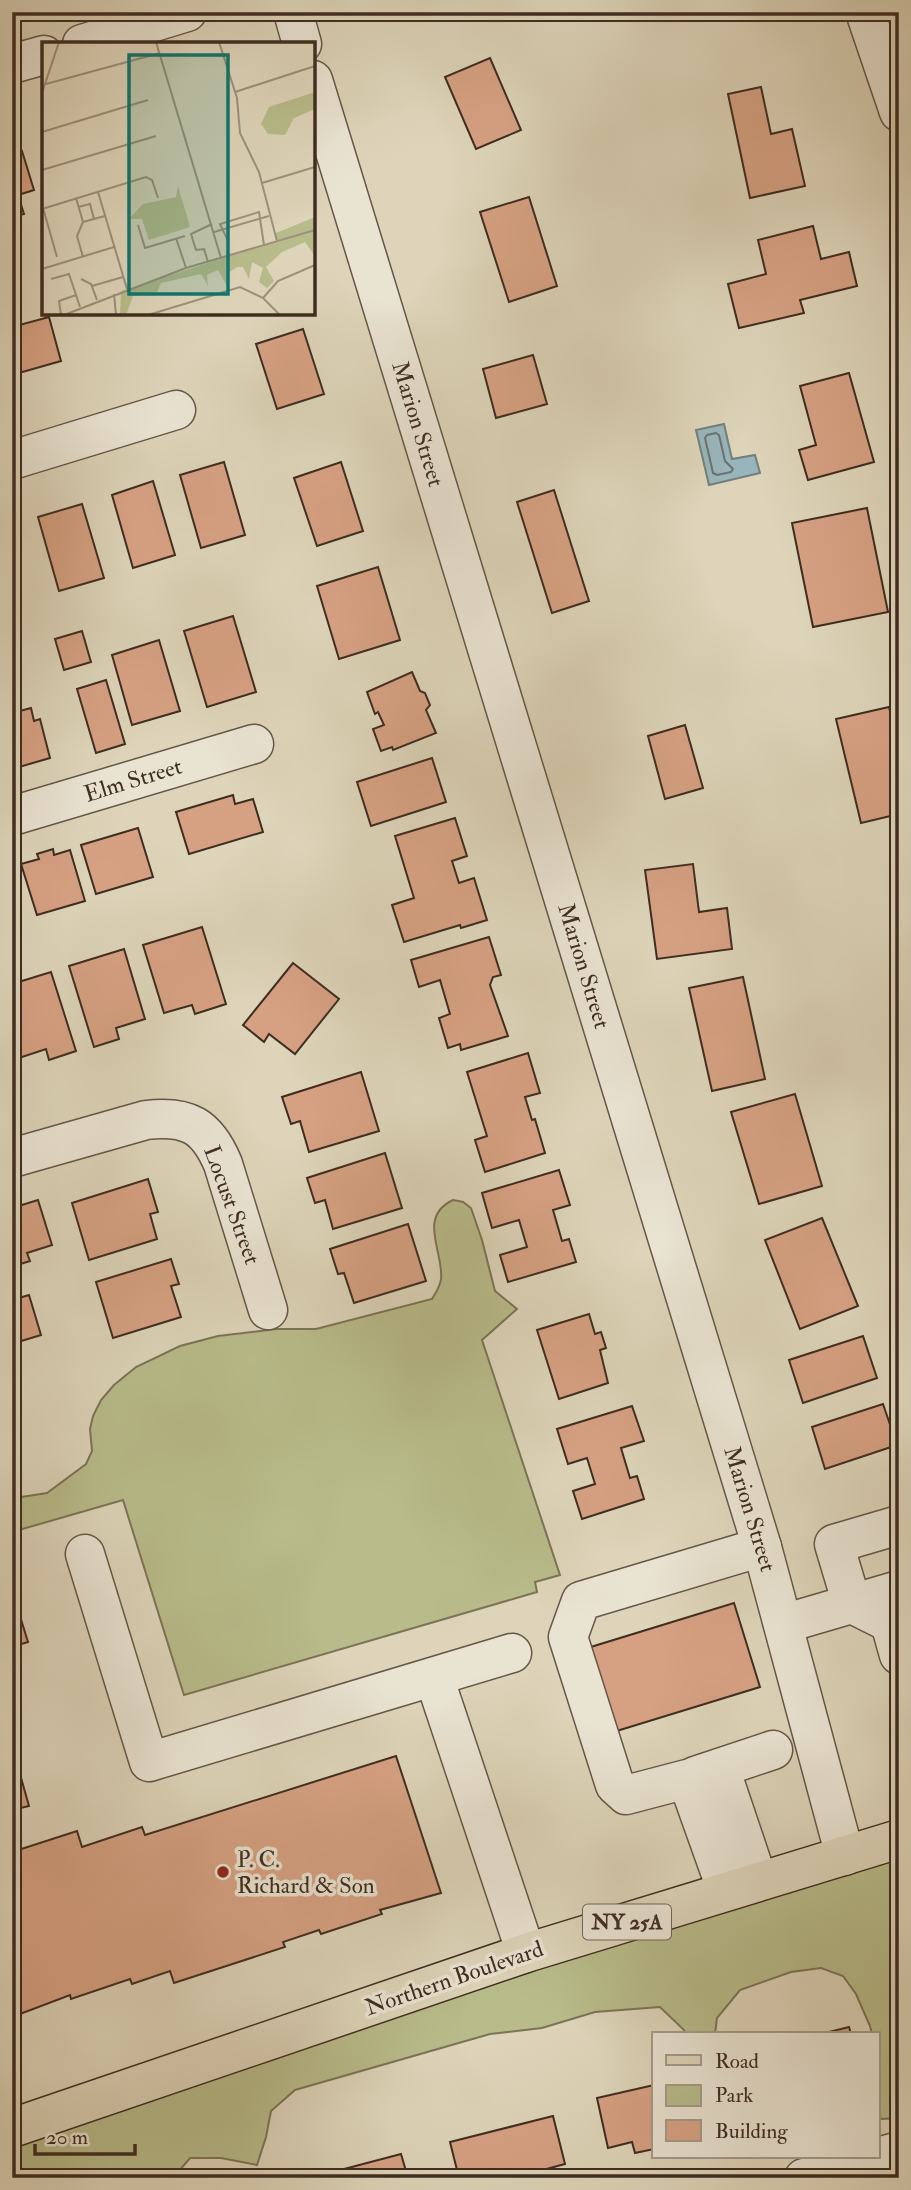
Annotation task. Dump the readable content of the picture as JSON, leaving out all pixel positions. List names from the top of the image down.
{
  "streets": {
    "main road": ["NY 25A", "Northern Boulevard"],
    "street": ["Marion Street", "Elm Street", "Locust Street"]
  },
  "crossings": [
    ["Marion Street", "Northern Boulevard"]
  ],
  "places": ["P. C. Richard & Son"],
  "legend": ["Road", "Park", "Building"],
  "scale_bar": "20 m"
}
